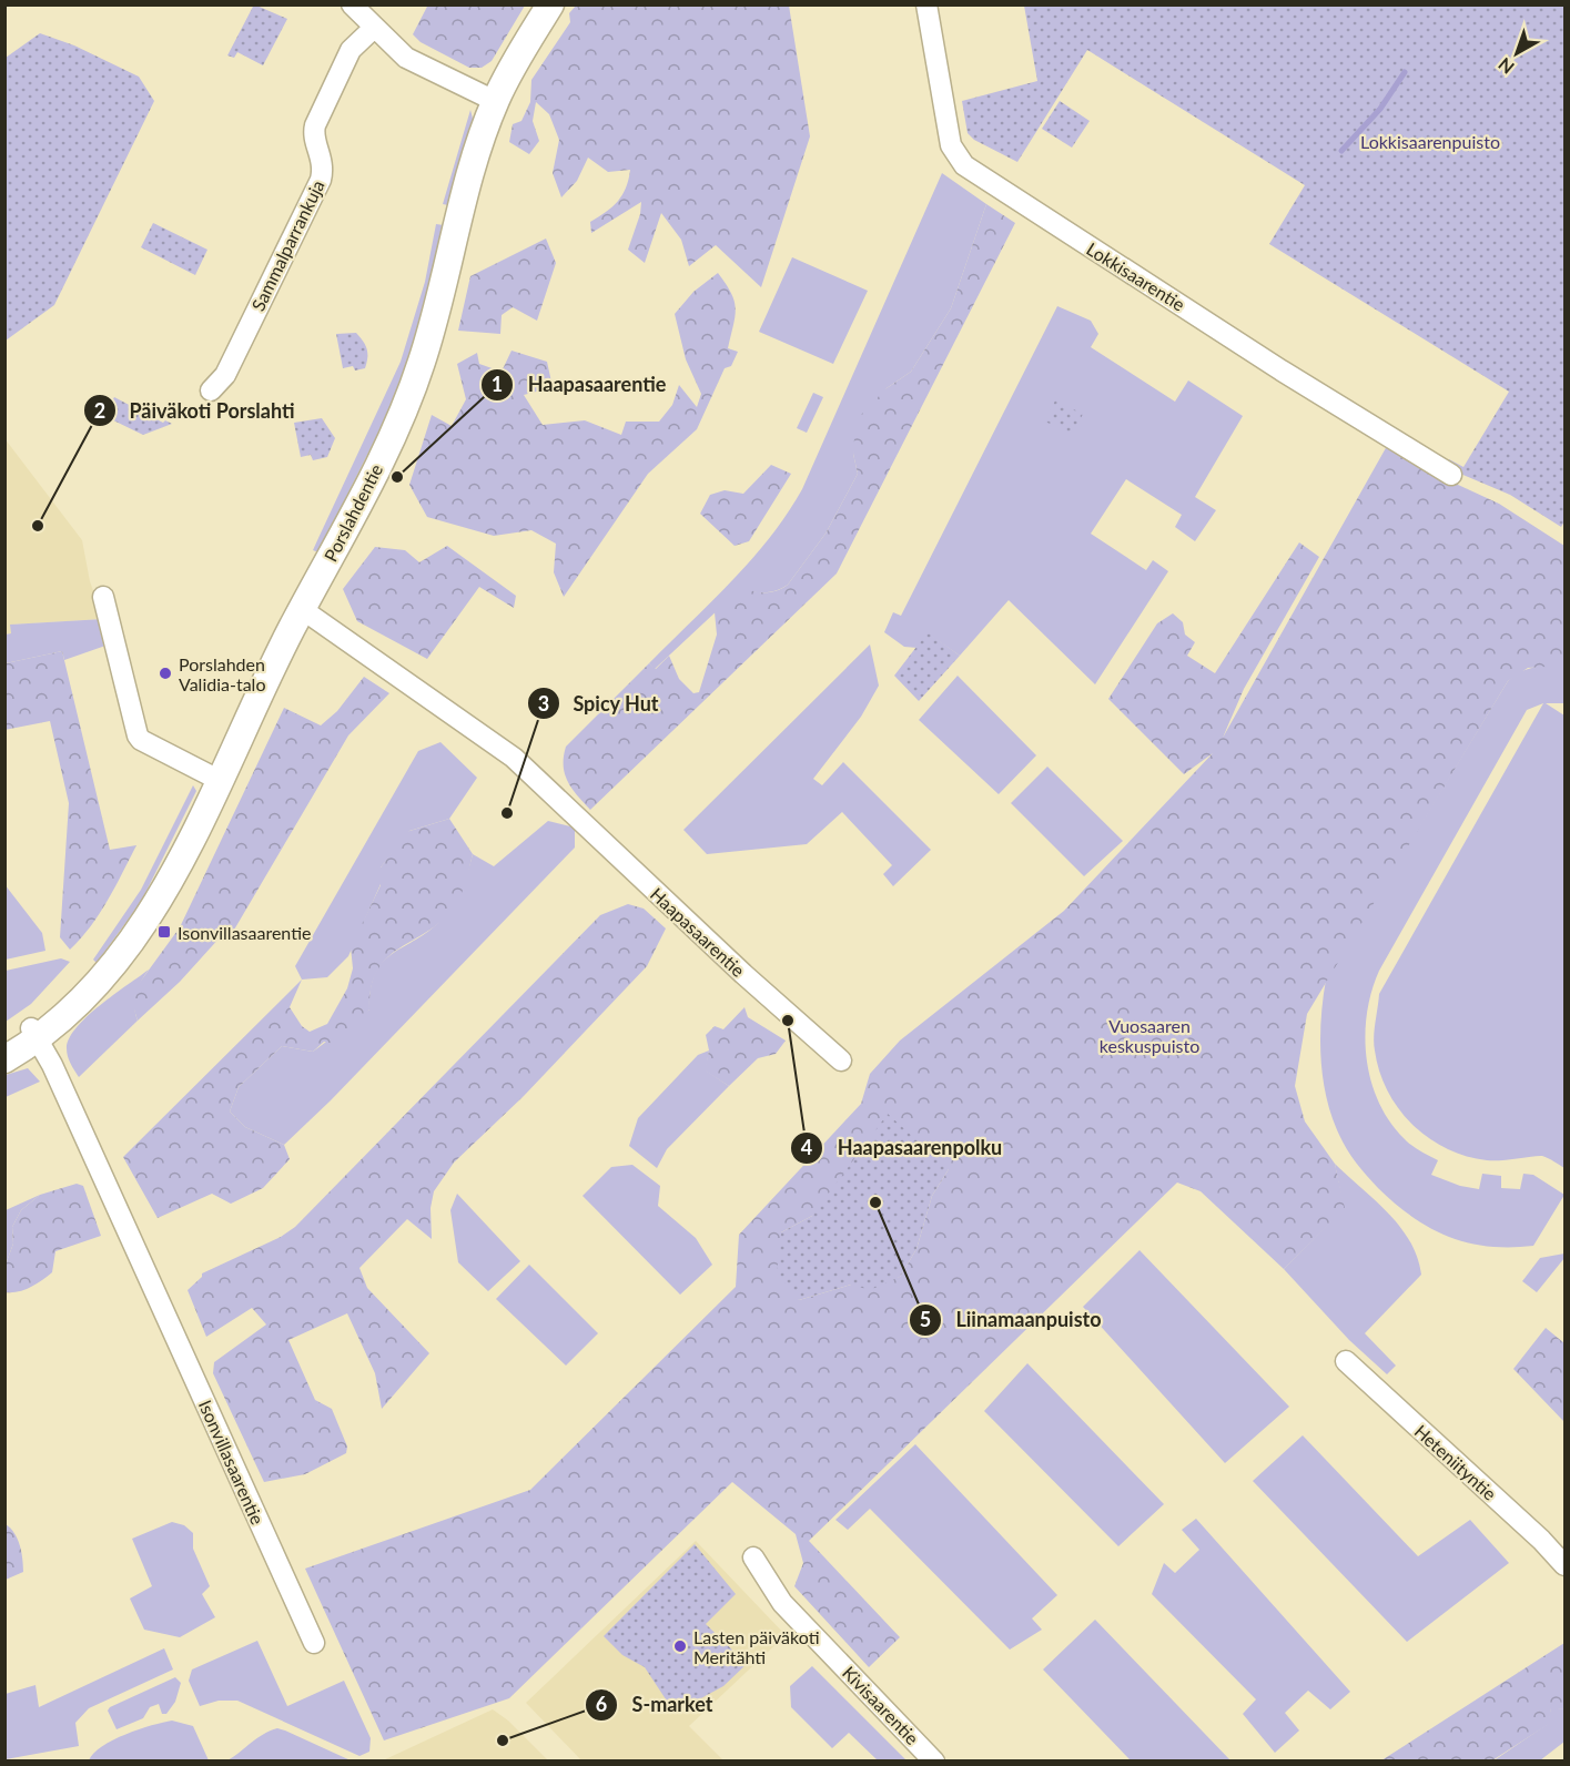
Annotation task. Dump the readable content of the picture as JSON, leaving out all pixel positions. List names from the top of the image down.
{
  "streets": {
    "street": [
      "Sammalparrankuja",
      "Lokkisaarentie",
      "Porslahdentie",
      "Haapasaarentie",
      "Isonvillasaarentie",
      "Heteniityntie",
      "Kivisaarentie"
    ]
  },
  "crossings": [
    ["Porslahdentie", "Haapasaarentie"],
    ["Porslahdentie", "Isonvillasaarentie"]
  ],
  "parks": ["Lokkisaarenpuisto", "Vuosaaren keskuspuisto"],
  "places": {
    "other": [
      "Haapasaarentie",
      "Päiväkoti Porslahti",
      "Porslahden Validia-talo",
      "Spicy Hut",
      "Haapasaarenpolku",
      "Liinamaanpuisto",
      "Lasten päiväkoti Meritähti",
      "S-market"
    ],
    "transit": ["Isonvillasaarentie"]
  },
  "north": "bottom left"
}
